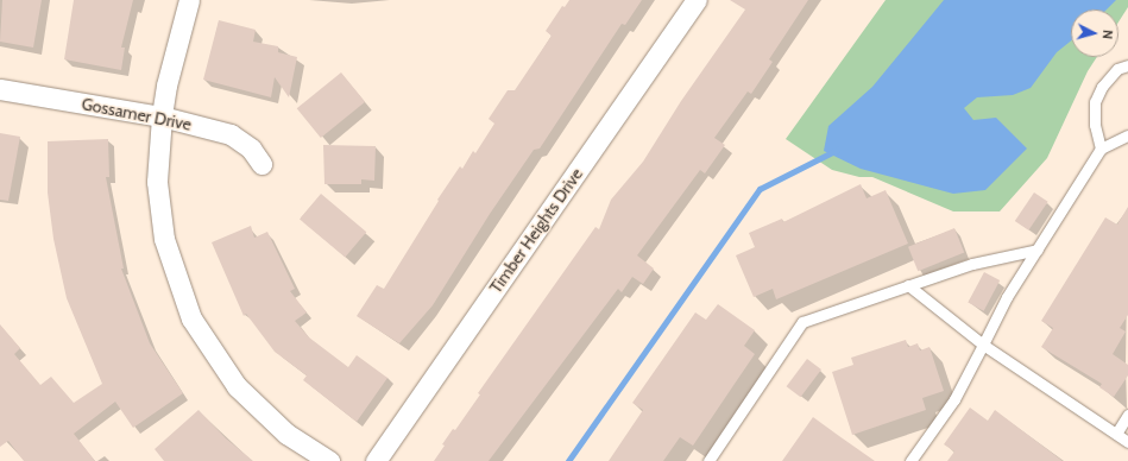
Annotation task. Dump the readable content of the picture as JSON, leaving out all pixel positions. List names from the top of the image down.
{
  "streets": {
    "street": ["Gossamer Drive", "Timber Heights Drive"]
  },
  "north": "right"
}
